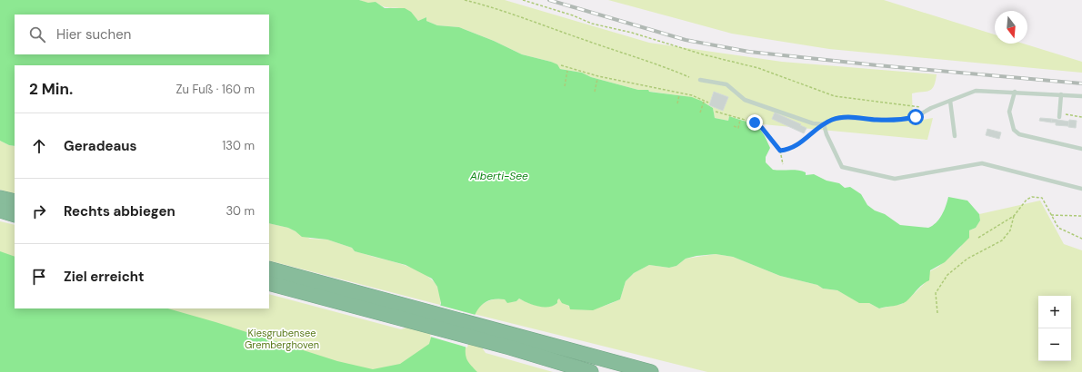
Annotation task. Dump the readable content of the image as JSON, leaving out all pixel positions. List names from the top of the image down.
{
  "water": ["Alberti-See"],
  "parks": ["Kiesgrubensee Gremberghoven"],
  "north": "bottom",
  "page": {
    "search": "Hier suchen",
    "heading": ["2 Min.", "Zu Fuß · 160 m"],
    "list": [
      ["Geradeaus", "130 m"],
      ["Rechts abbiegen", "30 m"],
      "Ziel erreicht"
    ],
    "map_buttons": ["+", "−"]
  }
}
